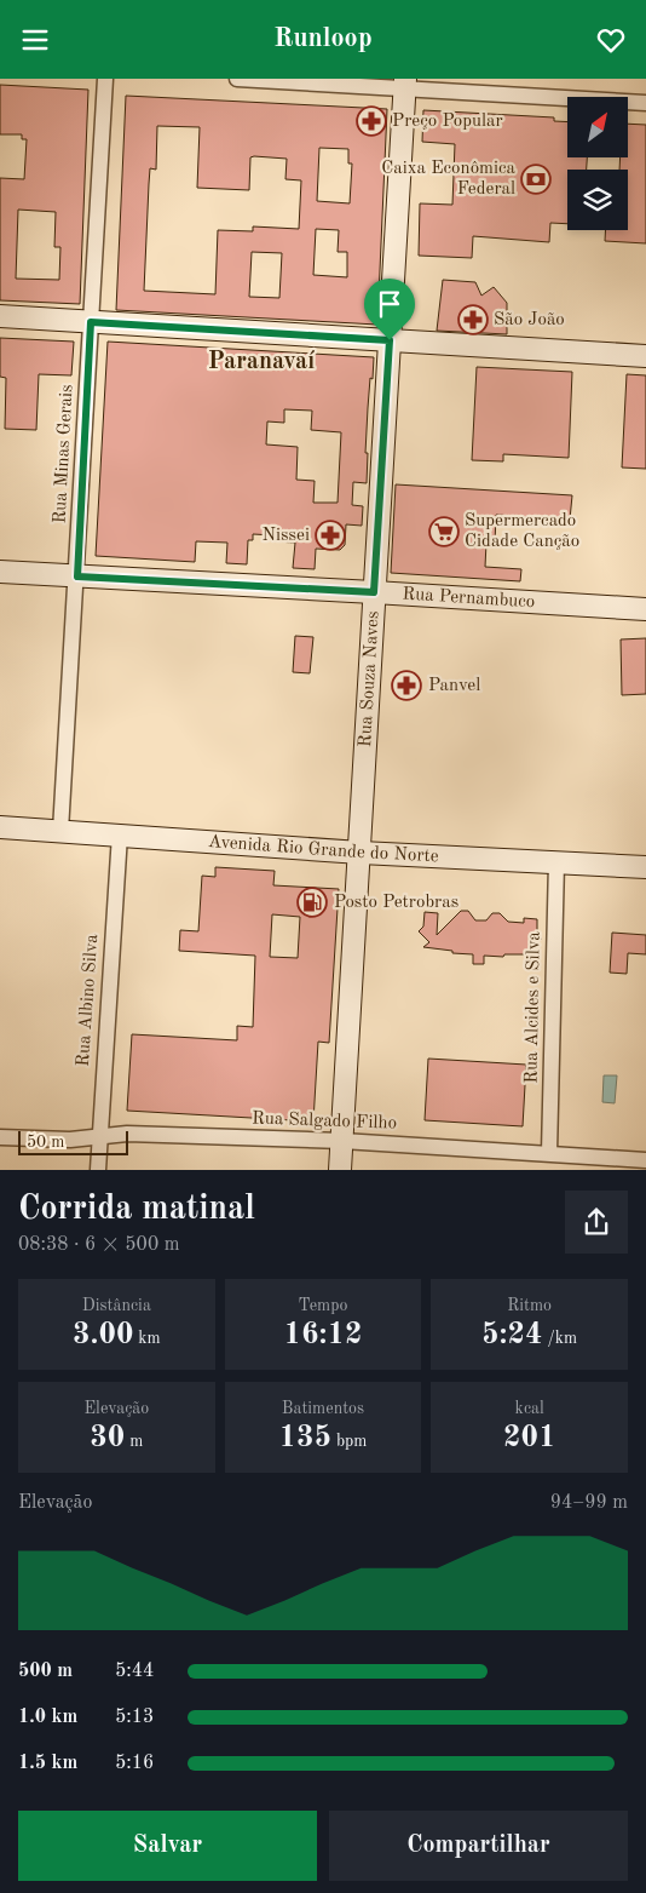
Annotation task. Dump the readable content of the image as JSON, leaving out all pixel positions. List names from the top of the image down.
{
  "streets": {
    "street": [
      "Rua Minas Gerais",
      "Rua Pernambuco",
      "Rua Souza Naves",
      "Avenida Rio Grande do Norte",
      "Rua Albino Silva",
      "Rua Alcides e Silva",
      "Rua Salgado Filho"
    ]
  },
  "crossings": [
    ["Rua Minas Gerais", "Rua Pernambuco"],
    ["Rua Minas Gerais", "Avenida Rio Grande do Norte"],
    ["Rua Pernambuco", "Rua Souza Naves"],
    ["Rua Souza Naves", "Avenida Rio Grande do Norte"],
    ["Rua Souza Naves", "Rua Salgado Filho"],
    ["Avenida Rio Grande do Norte", "Rua Albino Silva"],
    ["Avenida Rio Grande do Norte", "Rua Alcides e Silva"],
    ["Rua Albino Silva", "Rua Salgado Filho"],
    ["Rua Alcides e Silva", "Rua Salgado Filho"]
  ],
  "districts": ["Paranavaí"],
  "places": {
    "pharmacy": [
      "Preço Popular",
      "São João",
      "Nissei",
      "Panvel"
    ],
    "bank": ["Caixa Econômica Federal"],
    "supermarket": ["Supermercado Cidade Canção"],
    "fuel station": ["Posto Petrobras"]
  },
  "scale_bar": "50 m",
  "north": "top right",
  "page": {
    "header": "Runloop",
    "scale": "50 m",
    "heading": ["Corrida matinal", "08:38 · 6 × 500 m"],
    "stats": [
      ["Distância", "3.00 km"],
      ["Tempo", "16:12"],
      ["Ritmo", "5:24 /km"],
      ["Elevação", "30 m"],
      ["Batimentos", "135 bpm"],
      ["kcal", "201"]
    ],
    "chart": ["Elevação", "94–99 m"],
    "list": [
      {
        "name": "500 m",
        "note": "5:44"
      },
      {
        "name": "1.0 km",
        "note": "5:13"
      },
      {
        "name": "1.5 km",
        "note": "5:16"
      }
    ],
    "buttons": ["Salvar", "Compartilhar"]
  }
}
